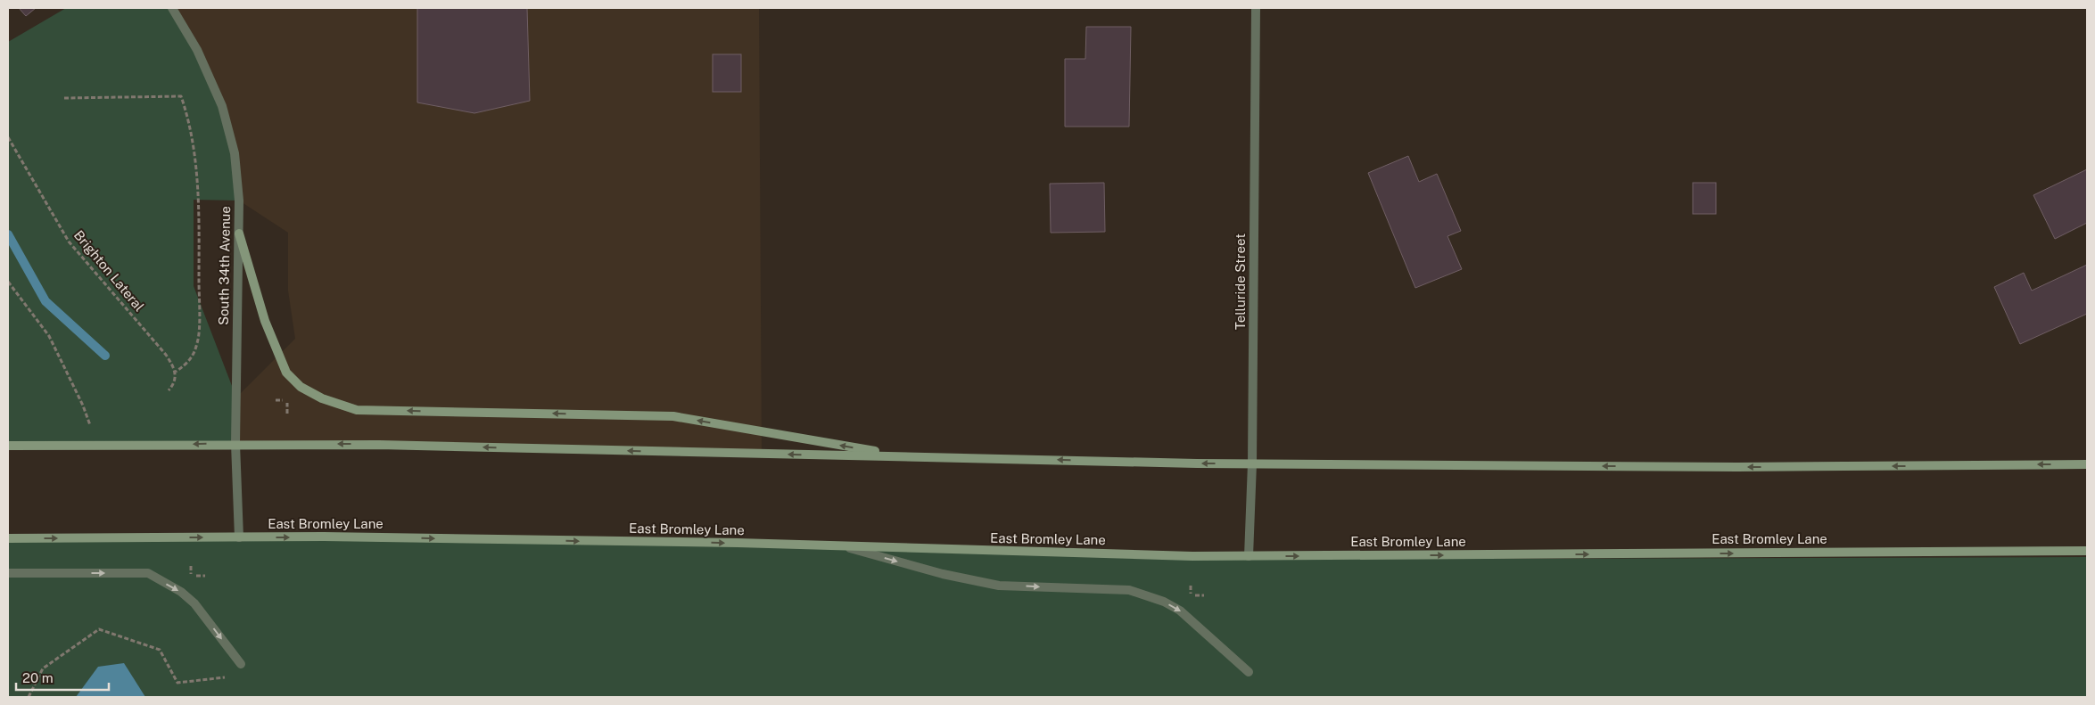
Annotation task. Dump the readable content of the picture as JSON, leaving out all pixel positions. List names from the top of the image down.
{
  "streets": {
    "main road": ["East Bromley Lane"],
    "street": ["South 34th Avenue", "Telluride Street"],
    "path": ["Brighton Lateral"]
  },
  "crossings": [
    ["South 34th Avenue", "East Bromley Lane"],
    ["Telluride Street", "East Bromley Lane"]
  ],
  "one_way": ["East Bromley Lane"],
  "scale_bar": "20 m"
}
